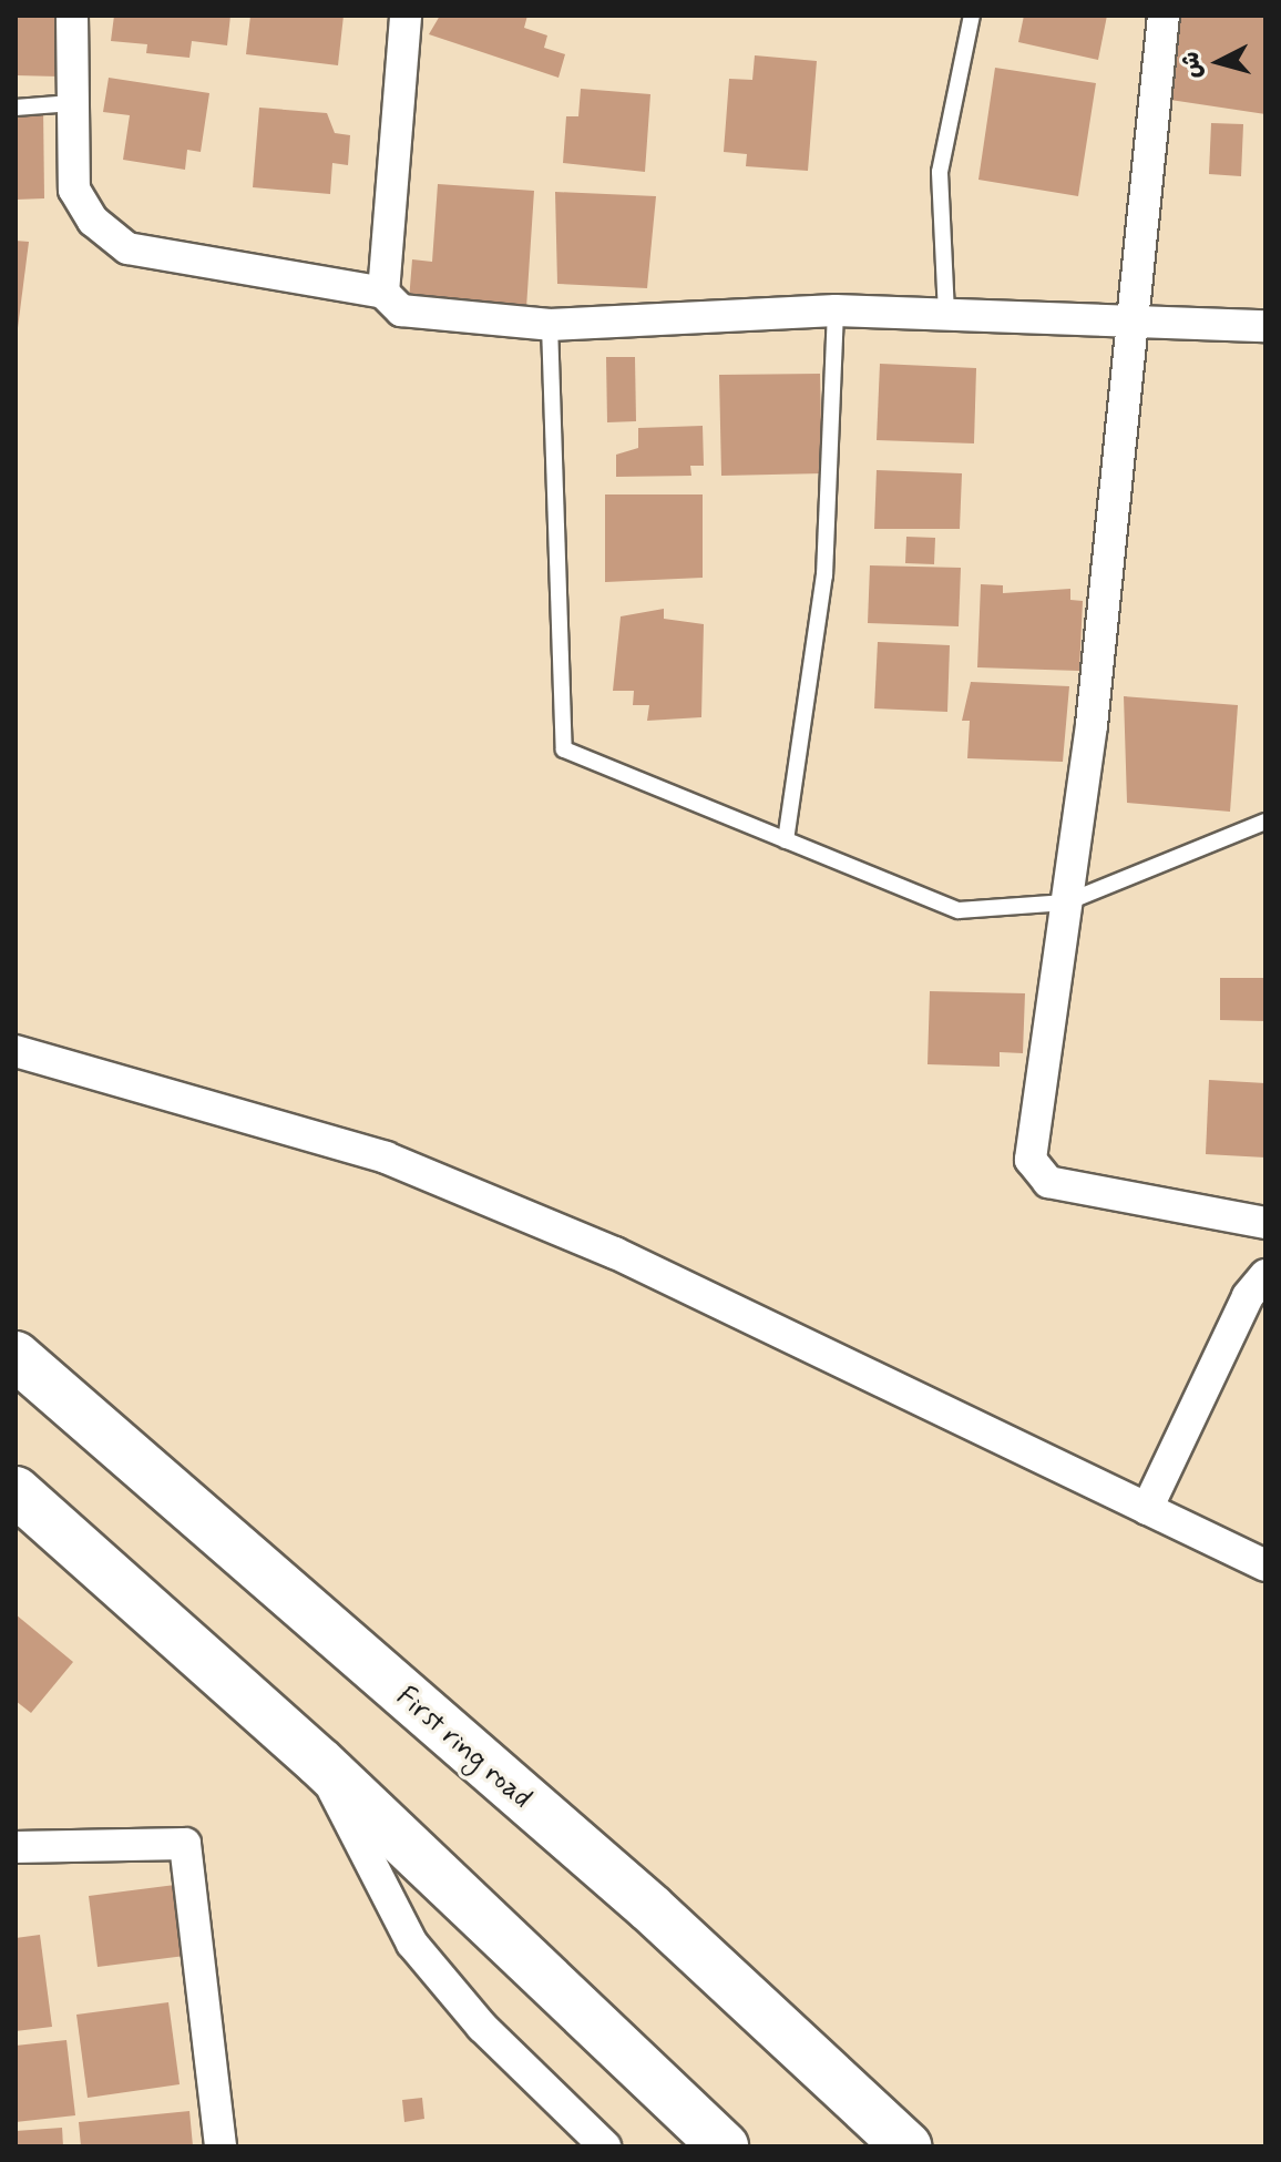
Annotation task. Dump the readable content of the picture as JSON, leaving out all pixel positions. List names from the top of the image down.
{
  "streets": {
    "main road": ["First ring road"]
  },
  "north": "left"
}
